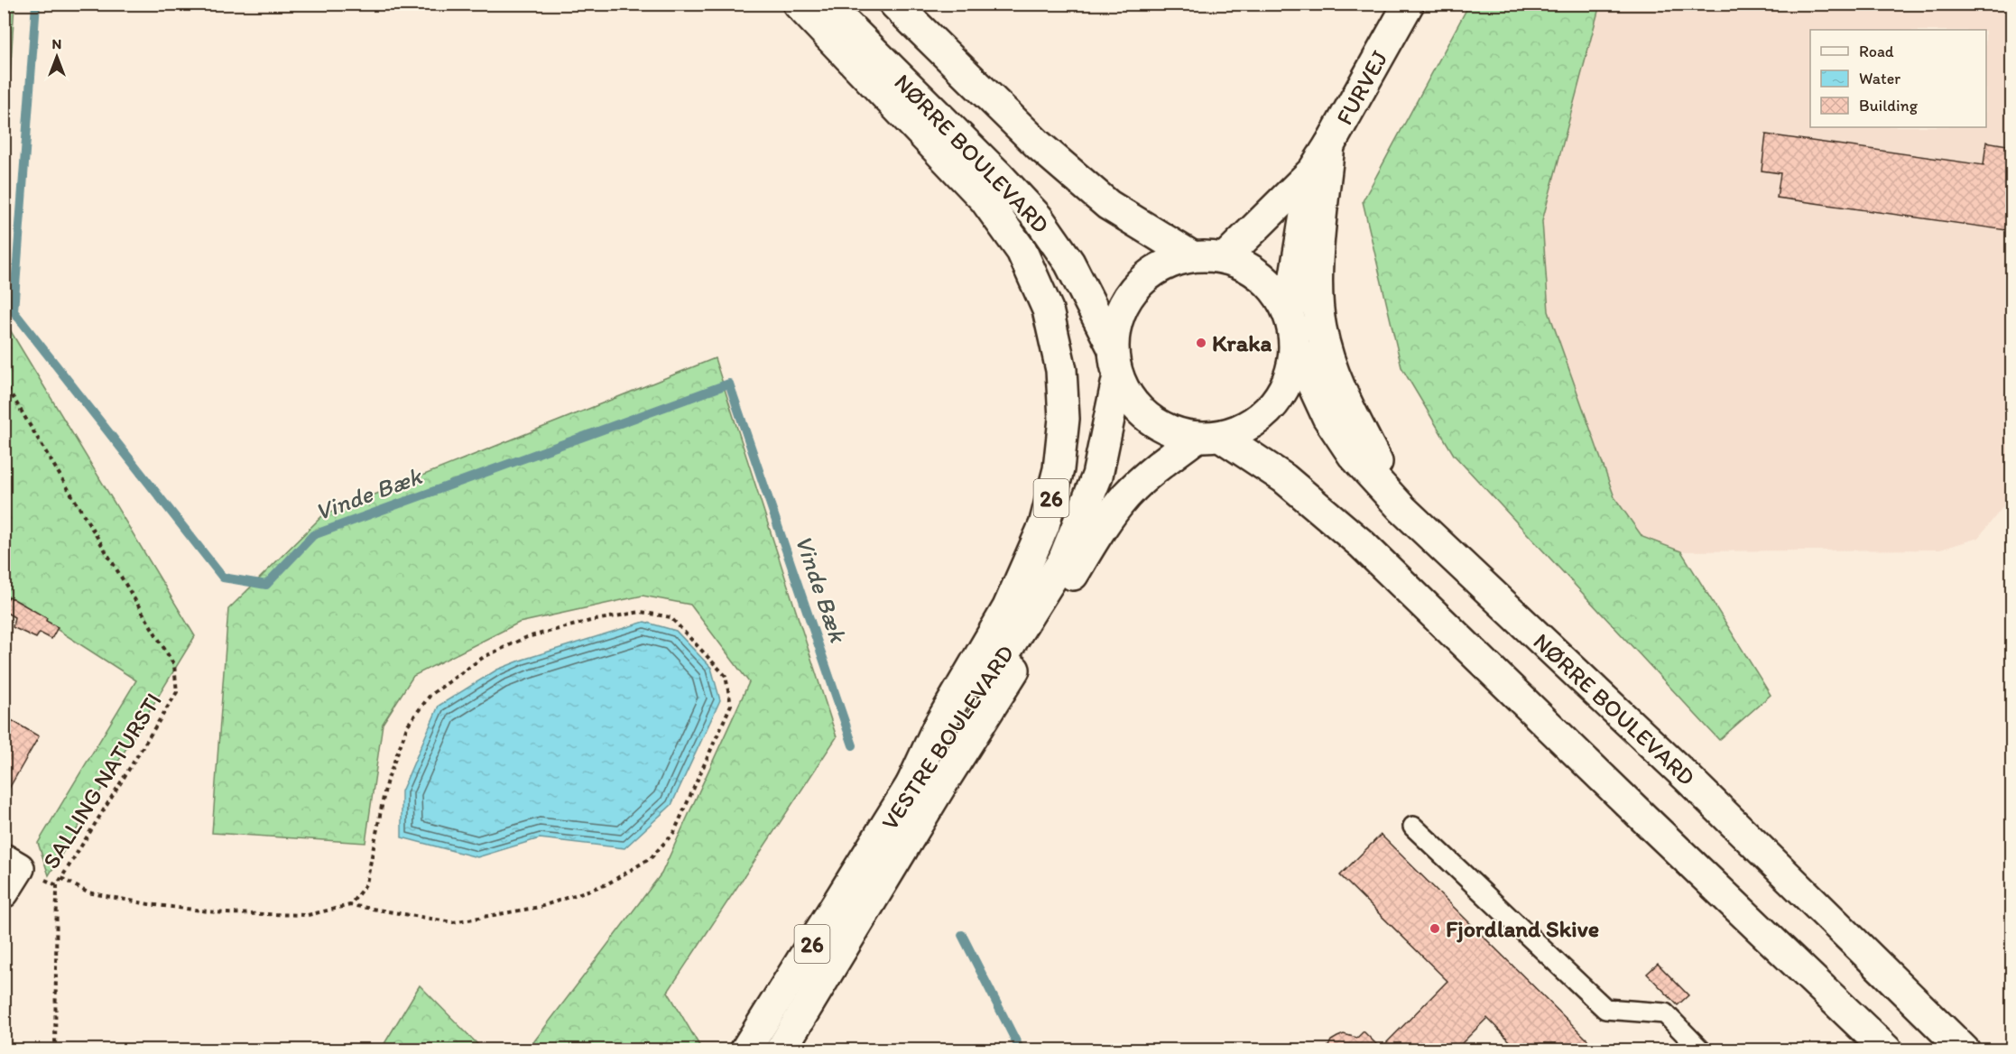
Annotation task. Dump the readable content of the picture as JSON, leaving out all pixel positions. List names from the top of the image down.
{
  "streets": {
    "main road": [
      "FURVEJ",
      "NØRRE BOULEVARD",
      "26",
      "VESTRE BOULEVARD"
    ],
    "path": ["SALLING NATURSTI"]
  },
  "crossings": [
    ["FURVEJ", "NØRRE BOULEVARD"],
    ["FURVEJ", "26"],
    ["FURVEJ", "VESTRE BOULEVARD"],
    ["NØRRE BOULEVARD", "26"],
    ["NØRRE BOULEVARD", "VESTRE BOULEVARD"],
    ["26", "VESTRE BOULEVARD"]
  ],
  "water": ["Vinde Bæk"],
  "places": ["Kraka", "Fjordland Skive"],
  "legend": ["Road", "Water", "Building"],
  "north": "top"
}
